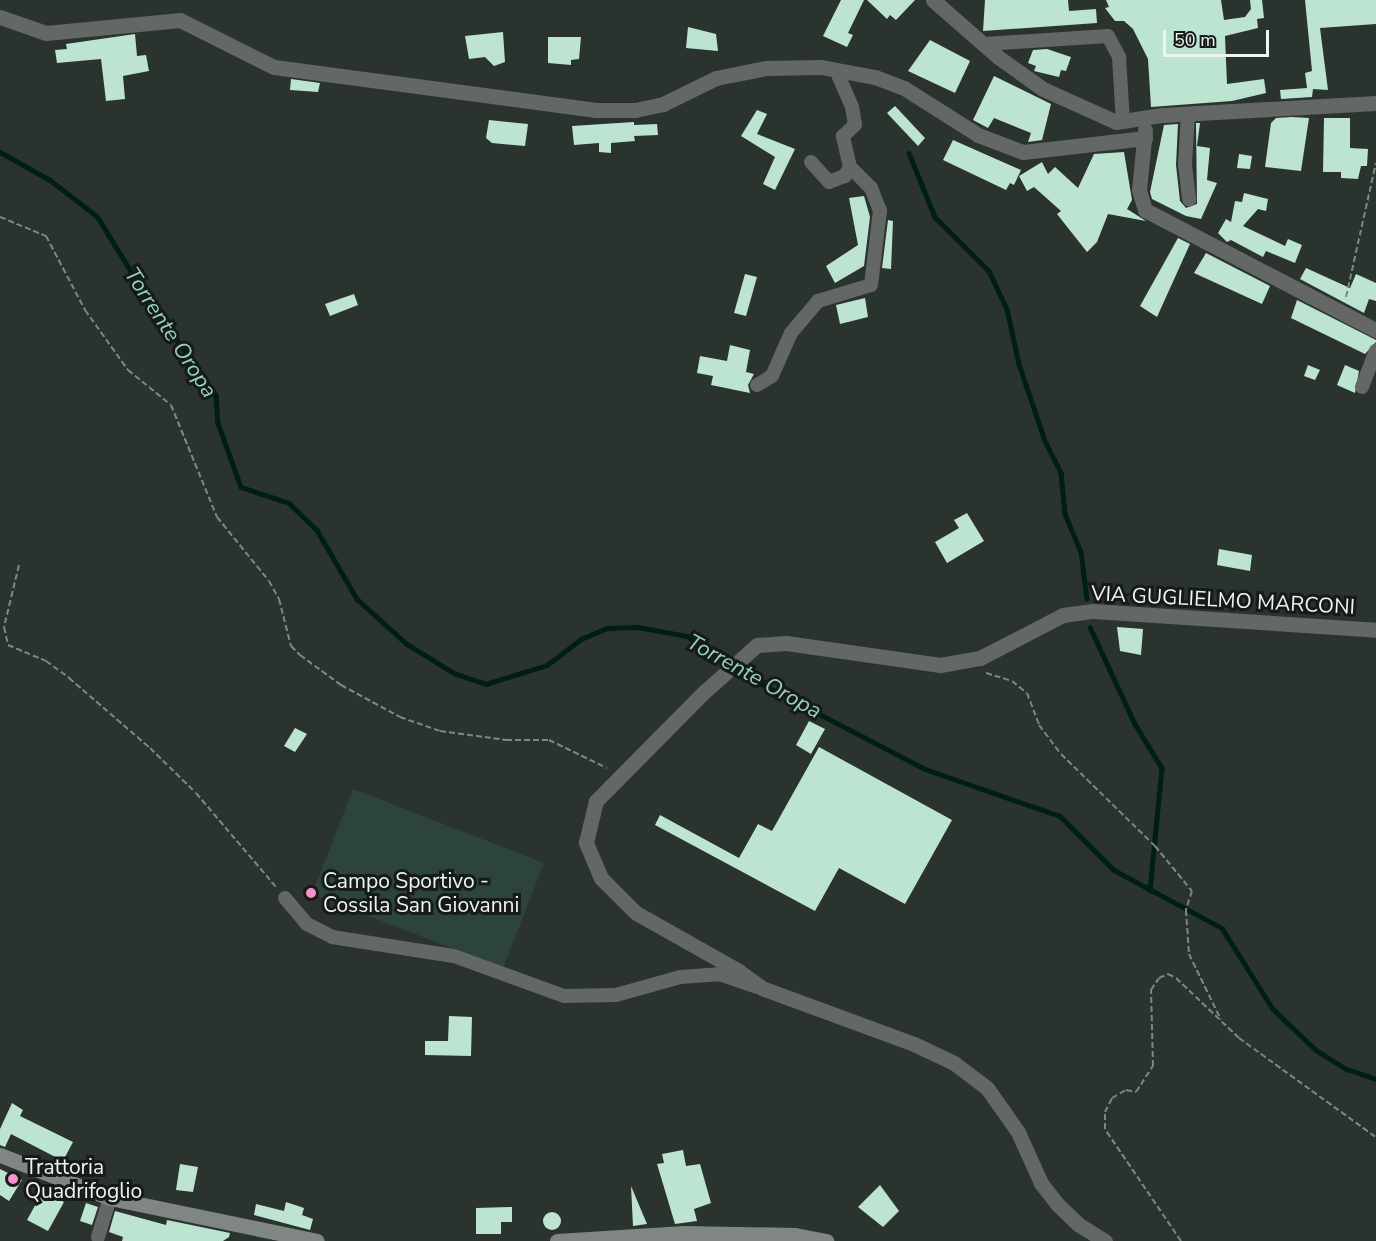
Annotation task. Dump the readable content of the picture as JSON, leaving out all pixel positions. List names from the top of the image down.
{
  "streets": {
    "street": ["VIA GUGLIELMO MARCONI"]
  },
  "water": ["Torrente Oropa"],
  "places": ["Campo Sportivo - Cossila San Giovanni", "Trattoria Quadrifoglio"],
  "scale_bar": "50 m"
}
